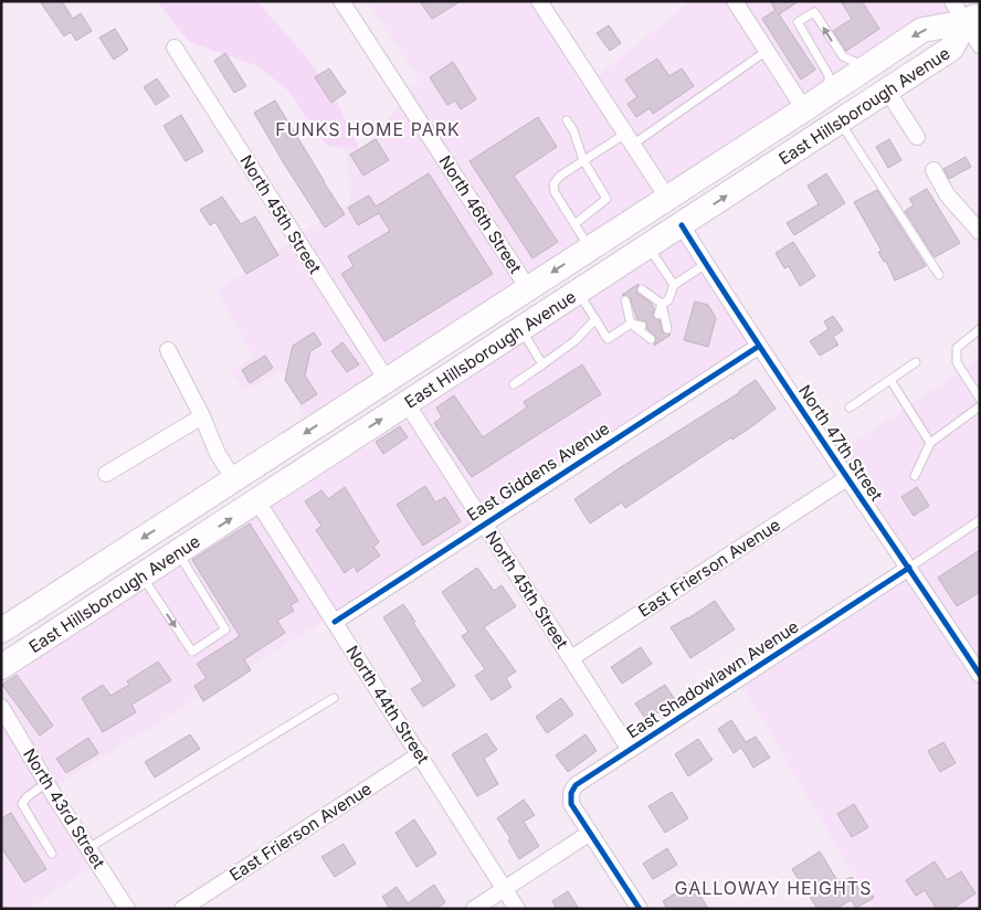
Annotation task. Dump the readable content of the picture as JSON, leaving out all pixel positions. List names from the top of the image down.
{
  "streets": {
    "main road": ["East Hillsborough Avenue"],
    "street": [
      "North 45th Street",
      "North 46th Street",
      "North 47th Street",
      "East Giddens Avenue",
      "East Frierson Avenue",
      "East Shadowlawn Avenue",
      "North 44th Street",
      "North 43rd Street"
    ]
  },
  "crossings": [
    ["East Hillsborough Avenue", "North 45th Street"],
    ["East Hillsborough Avenue", "North 46th Street"],
    ["East Hillsborough Avenue", "North 47th Street"],
    ["East Hillsborough Avenue", "North 44th Street"],
    ["North 45th Street", "East Giddens Avenue"],
    ["North 45th Street", "East Frierson Avenue"],
    ["North 45th Street", "East Shadowlawn Avenue"],
    ["North 47th Street", "East Giddens Avenue"],
    ["North 47th Street", "East Frierson Avenue"],
    ["North 47th Street", "East Shadowlawn Avenue"],
    ["East Giddens Avenue", "North 44th Street"],
    ["East Frierson Avenue", "North 44th Street"]
  ],
  "districts": ["FUNKS HOME PARK", "GALLOWAY HEIGHTS"]
}
